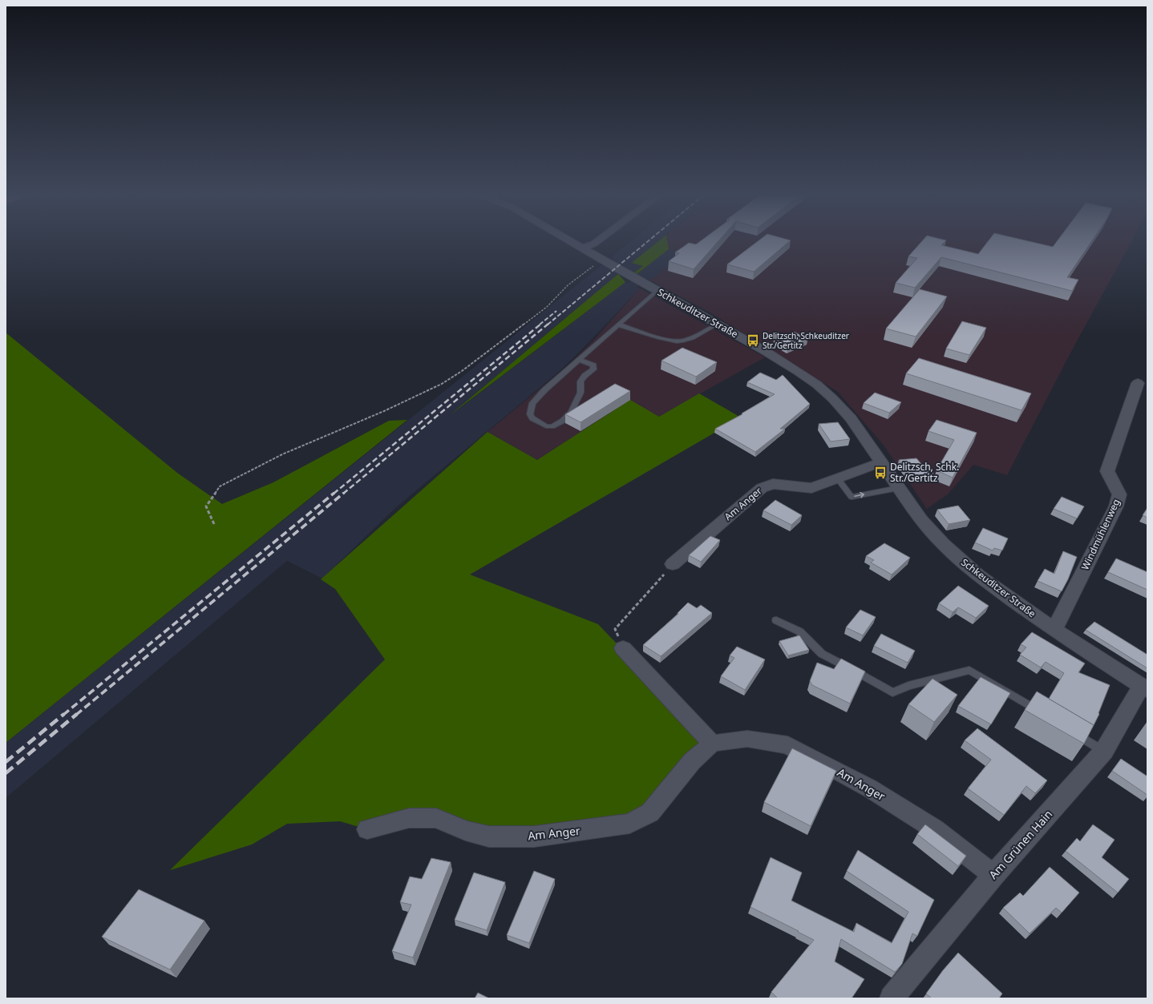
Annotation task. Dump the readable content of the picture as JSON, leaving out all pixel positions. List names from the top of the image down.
{
  "streets": {
    "street": [
      "Schkeuditzer Straße",
      "Am Anger",
      "Windmühlenweg",
      "Am Grünen Hain"
    ]
  },
  "crossings": [
    ["Schkeuditzer Straße", "Am Anger"],
    ["Schkeuditzer Straße", "Windmühlenweg"],
    ["Schkeuditzer Straße", "Am Grünen Hain"],
    ["Am Anger", "Am Grünen Hain"]
  ],
  "places": {
    "bus stop": ["Delitzsch, Schkeuditzer Str./Gertitz", "Delitzsch, Schk. Str./Gertitz"]
  }
}
